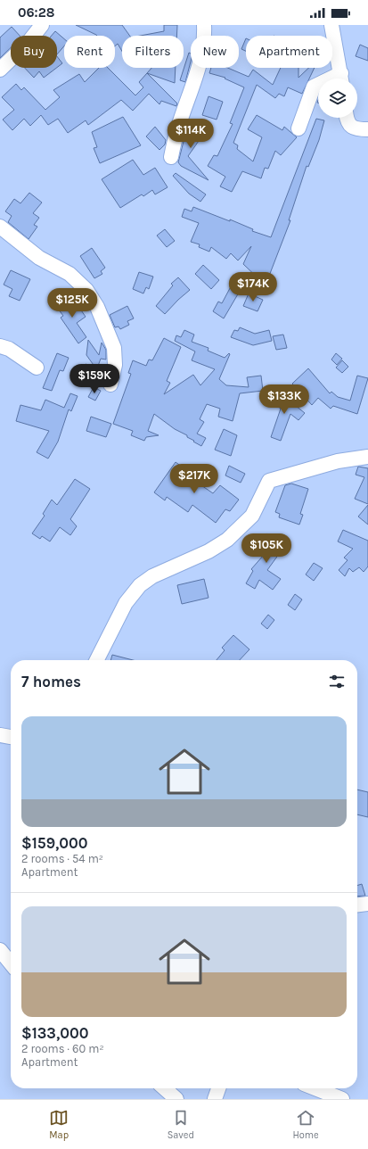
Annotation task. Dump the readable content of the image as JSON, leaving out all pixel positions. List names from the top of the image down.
{
  "page": {
    "status": "06:28",
    "chip": [
      "Buy",
      "Rent",
      "Filters",
      "New",
      "Apartment"
    ],
    "price": [
      "$114K",
      "$174K",
      "$125K",
      "$159K",
      "$133K",
      "$217K",
      "$105K"
    ],
    "heading": "7 homes",
    "list": [
      {
        "name": "$159,000",
        "note": "2 rooms · 54 m² · Apartment"
      },
      {
        "name": "$133,000",
        "note": "2 rooms · 60 m² · Apartment"
      }
    ],
    "tabs": ["Map", "Saved", "Home"]
  }
}
